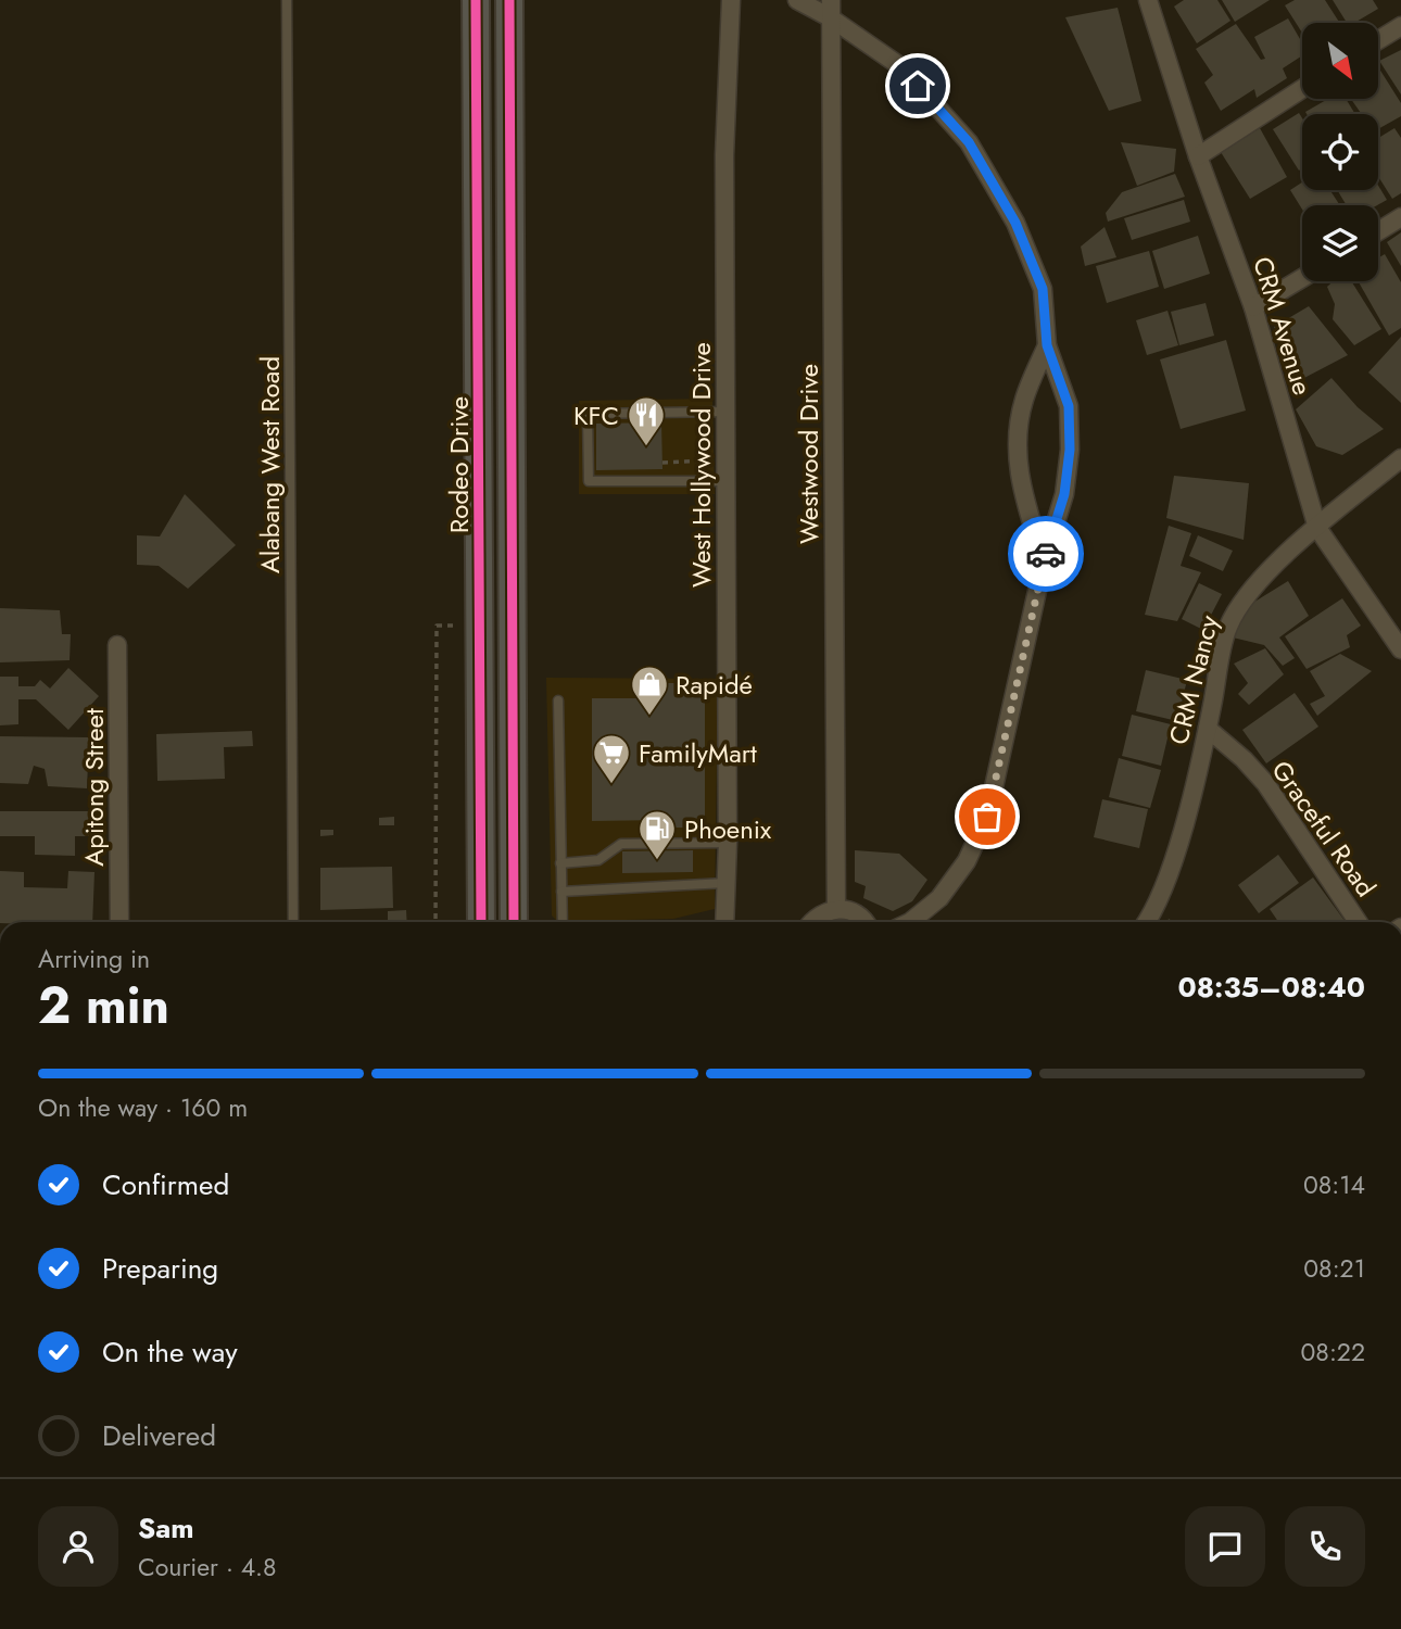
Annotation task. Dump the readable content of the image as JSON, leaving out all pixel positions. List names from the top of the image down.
{
  "streets": {
    "main road": ["Rodeo Drive"],
    "street": [
      "CRM Avenue",
      "Westwood Drive",
      "West Hollywood Drive",
      "CRM Nancy",
      "Apitong Street",
      "Graceful Road"
    ],
    "lane": ["Alabang West Road"]
  },
  "crossings": [
    ["CRM Avenue", "CRM Nancy"],
    ["CRM Nancy", "Graceful Road"]
  ],
  "places": {
    "restaurant": ["KFC"],
    "shop": ["Rapidé"],
    "supermarket": ["FamilyMart"],
    "fuel station": ["Phoenix"]
  },
  "north": "bottom right",
  "page": {
    "heading": ["2 min", "Arriving in", "08:35–08:40"],
    "panel": ["Sam", "Courier · 4.8"],
    "bar": "On the way · 160 m",
    "list": [
      ["Confirmed", "08:14"],
      ["Preparing", "08:21"],
      ["On the way", "08:22"],
      "Delivered"
    ]
  }
}
